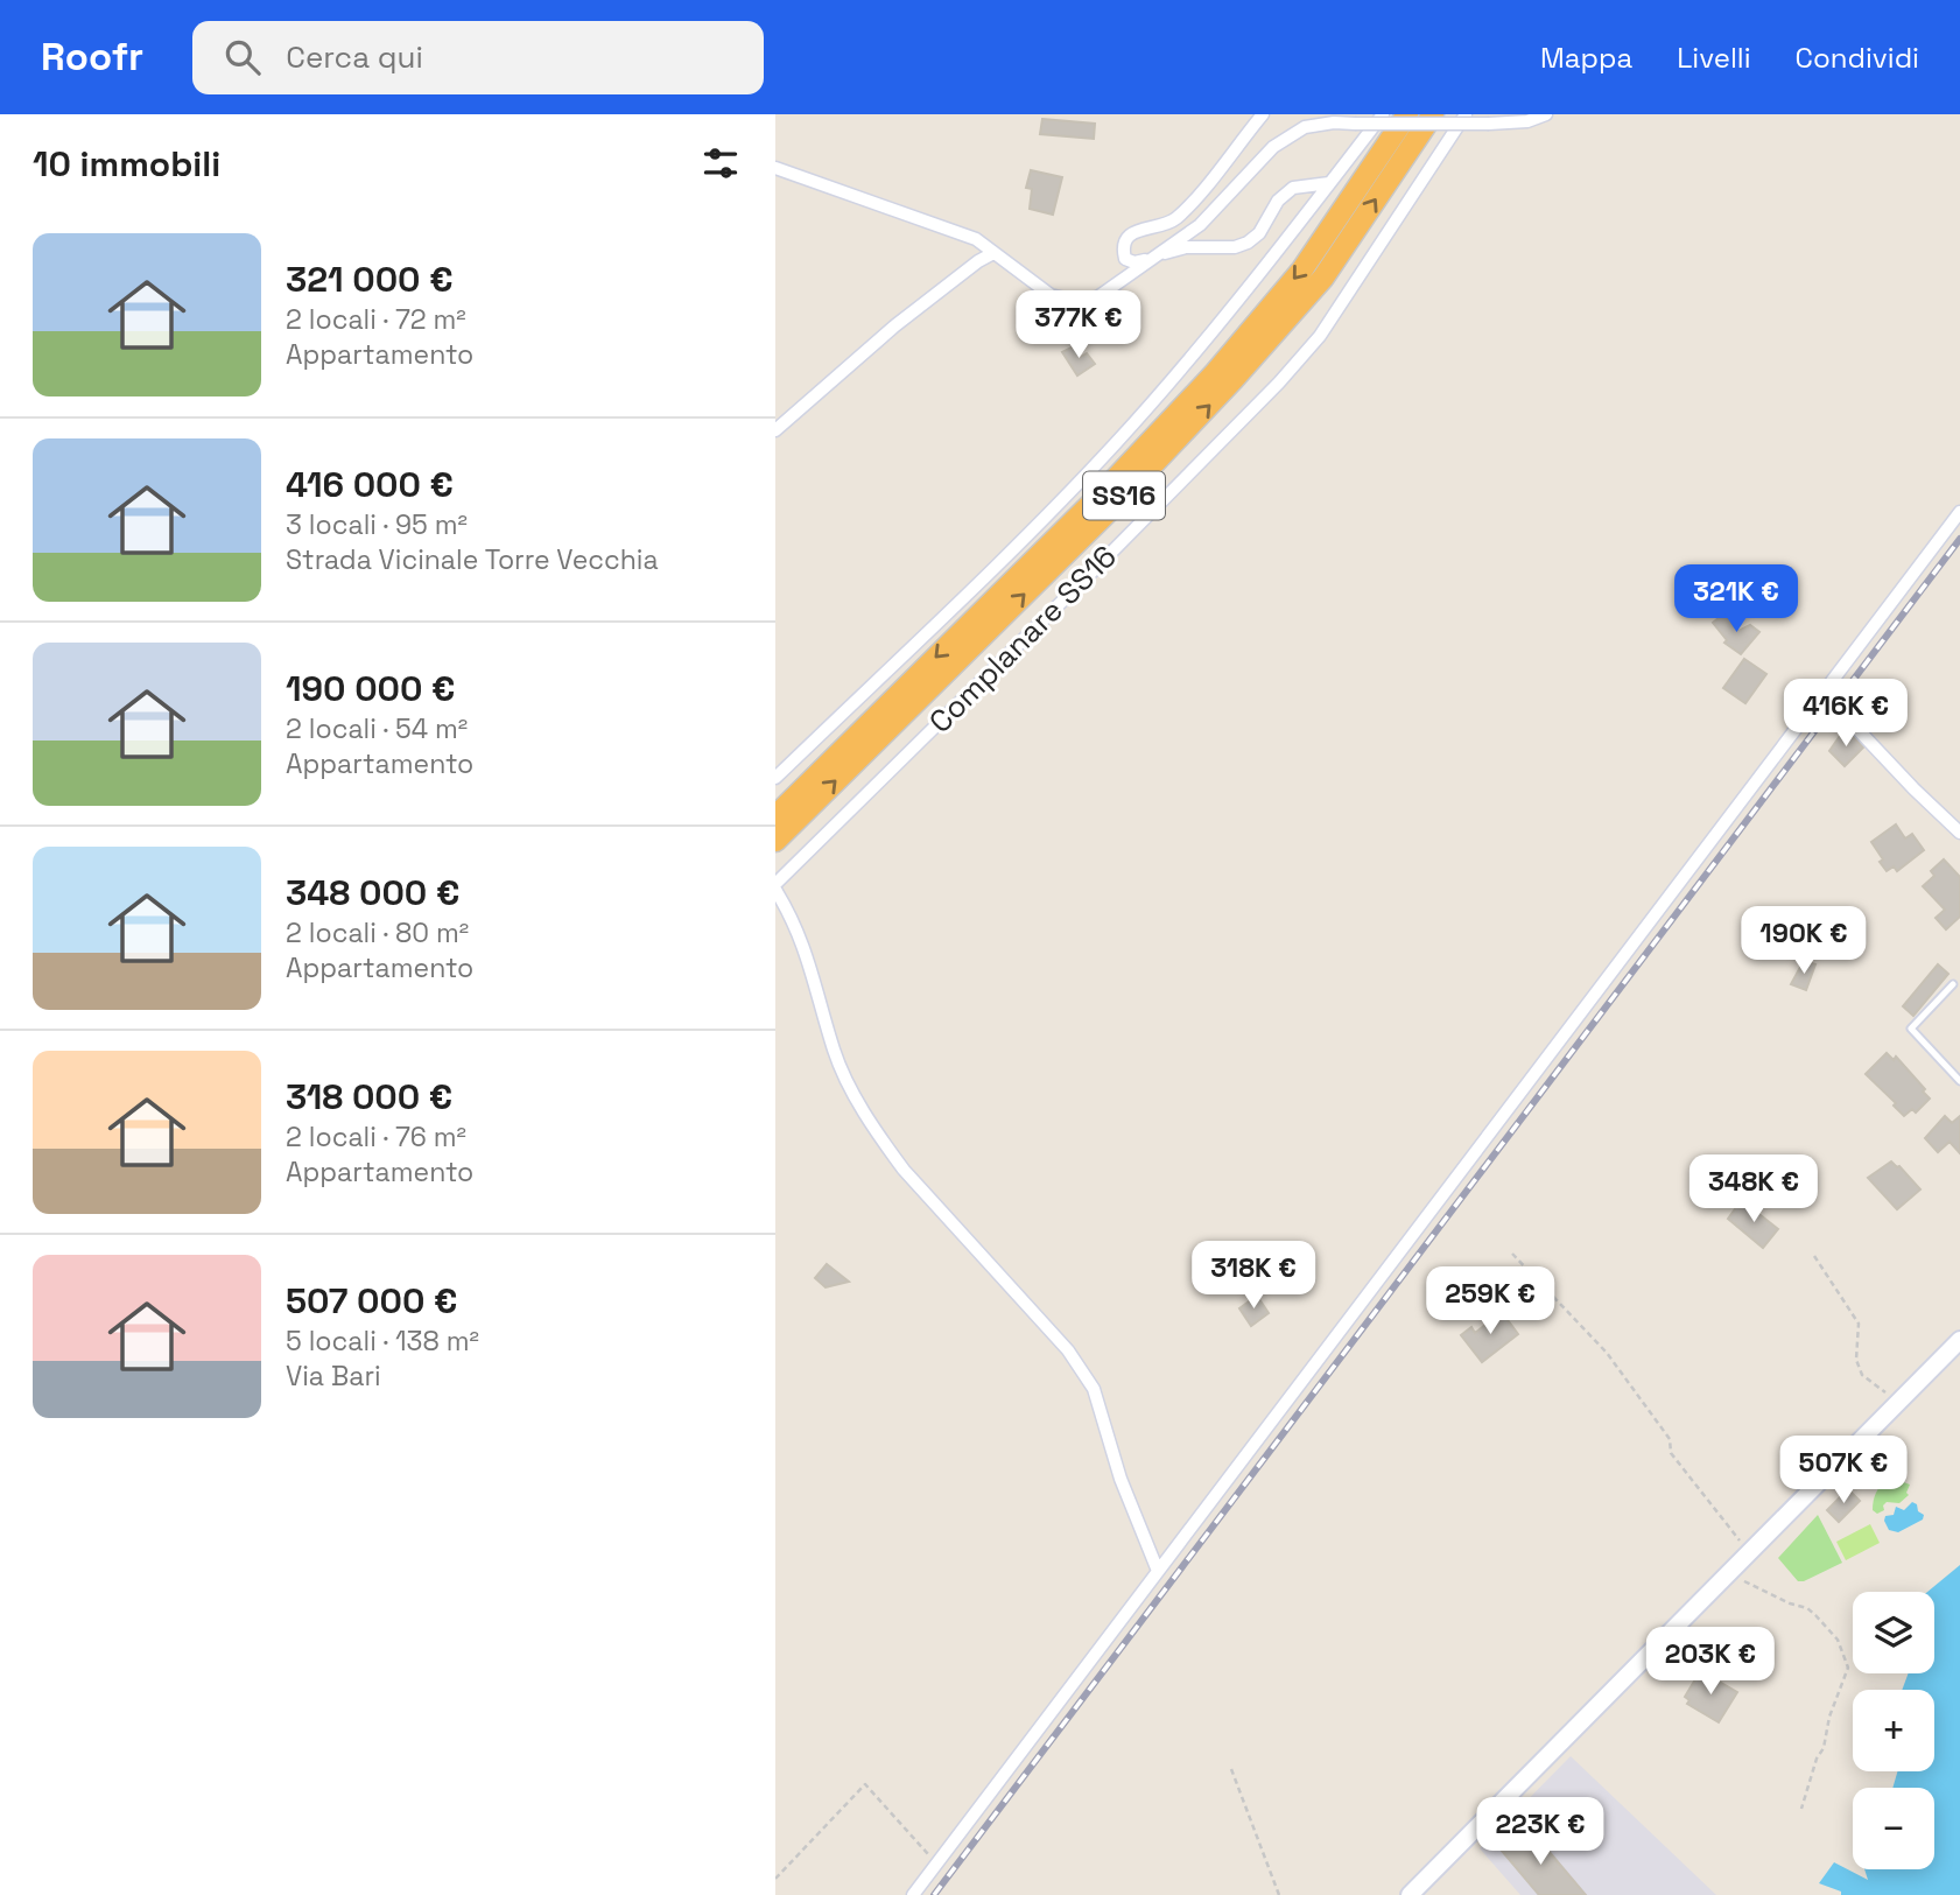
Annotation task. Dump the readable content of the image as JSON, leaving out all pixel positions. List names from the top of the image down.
{
  "streets": {
    "highway": ["SS16"],
    "street": ["Complanare SS16"]
  },
  "page": {
    "header": "Roofr",
    "search": "Cerca qui",
    "nav": ["Mappa", "Livelli", "Condividi"],
    "heading": "10 immobili",
    "list": [
      {
        "name": "321 000 €",
        "note": "2 locali · 72 m² · Appartamento"
      },
      {
        "name": "416 000 €",
        "note": "3 locali · 95 m² · Strada Vicinale Torre Vecchia"
      },
      {
        "name": "190 000 €",
        "note": "2 locali · 54 m² · Appartamento"
      },
      {
        "name": "348 000 €",
        "note": "2 locali · 80 m² · Appartamento"
      },
      {
        "name": "318 000 €",
        "note": "2 locali · 76 m² · Appartamento"
      },
      {
        "name": "507 000 €",
        "note": "5 locali · 138 m² · Via Bari"
      }
    ],
    "price": [
      "377K €",
      "321K €",
      "416K €",
      "190K €",
      "348K €",
      "318K €",
      "259K €",
      "507K €",
      "203K €",
      "223K €"
    ],
    "map_buttons": ["+", "−"]
  }
}
